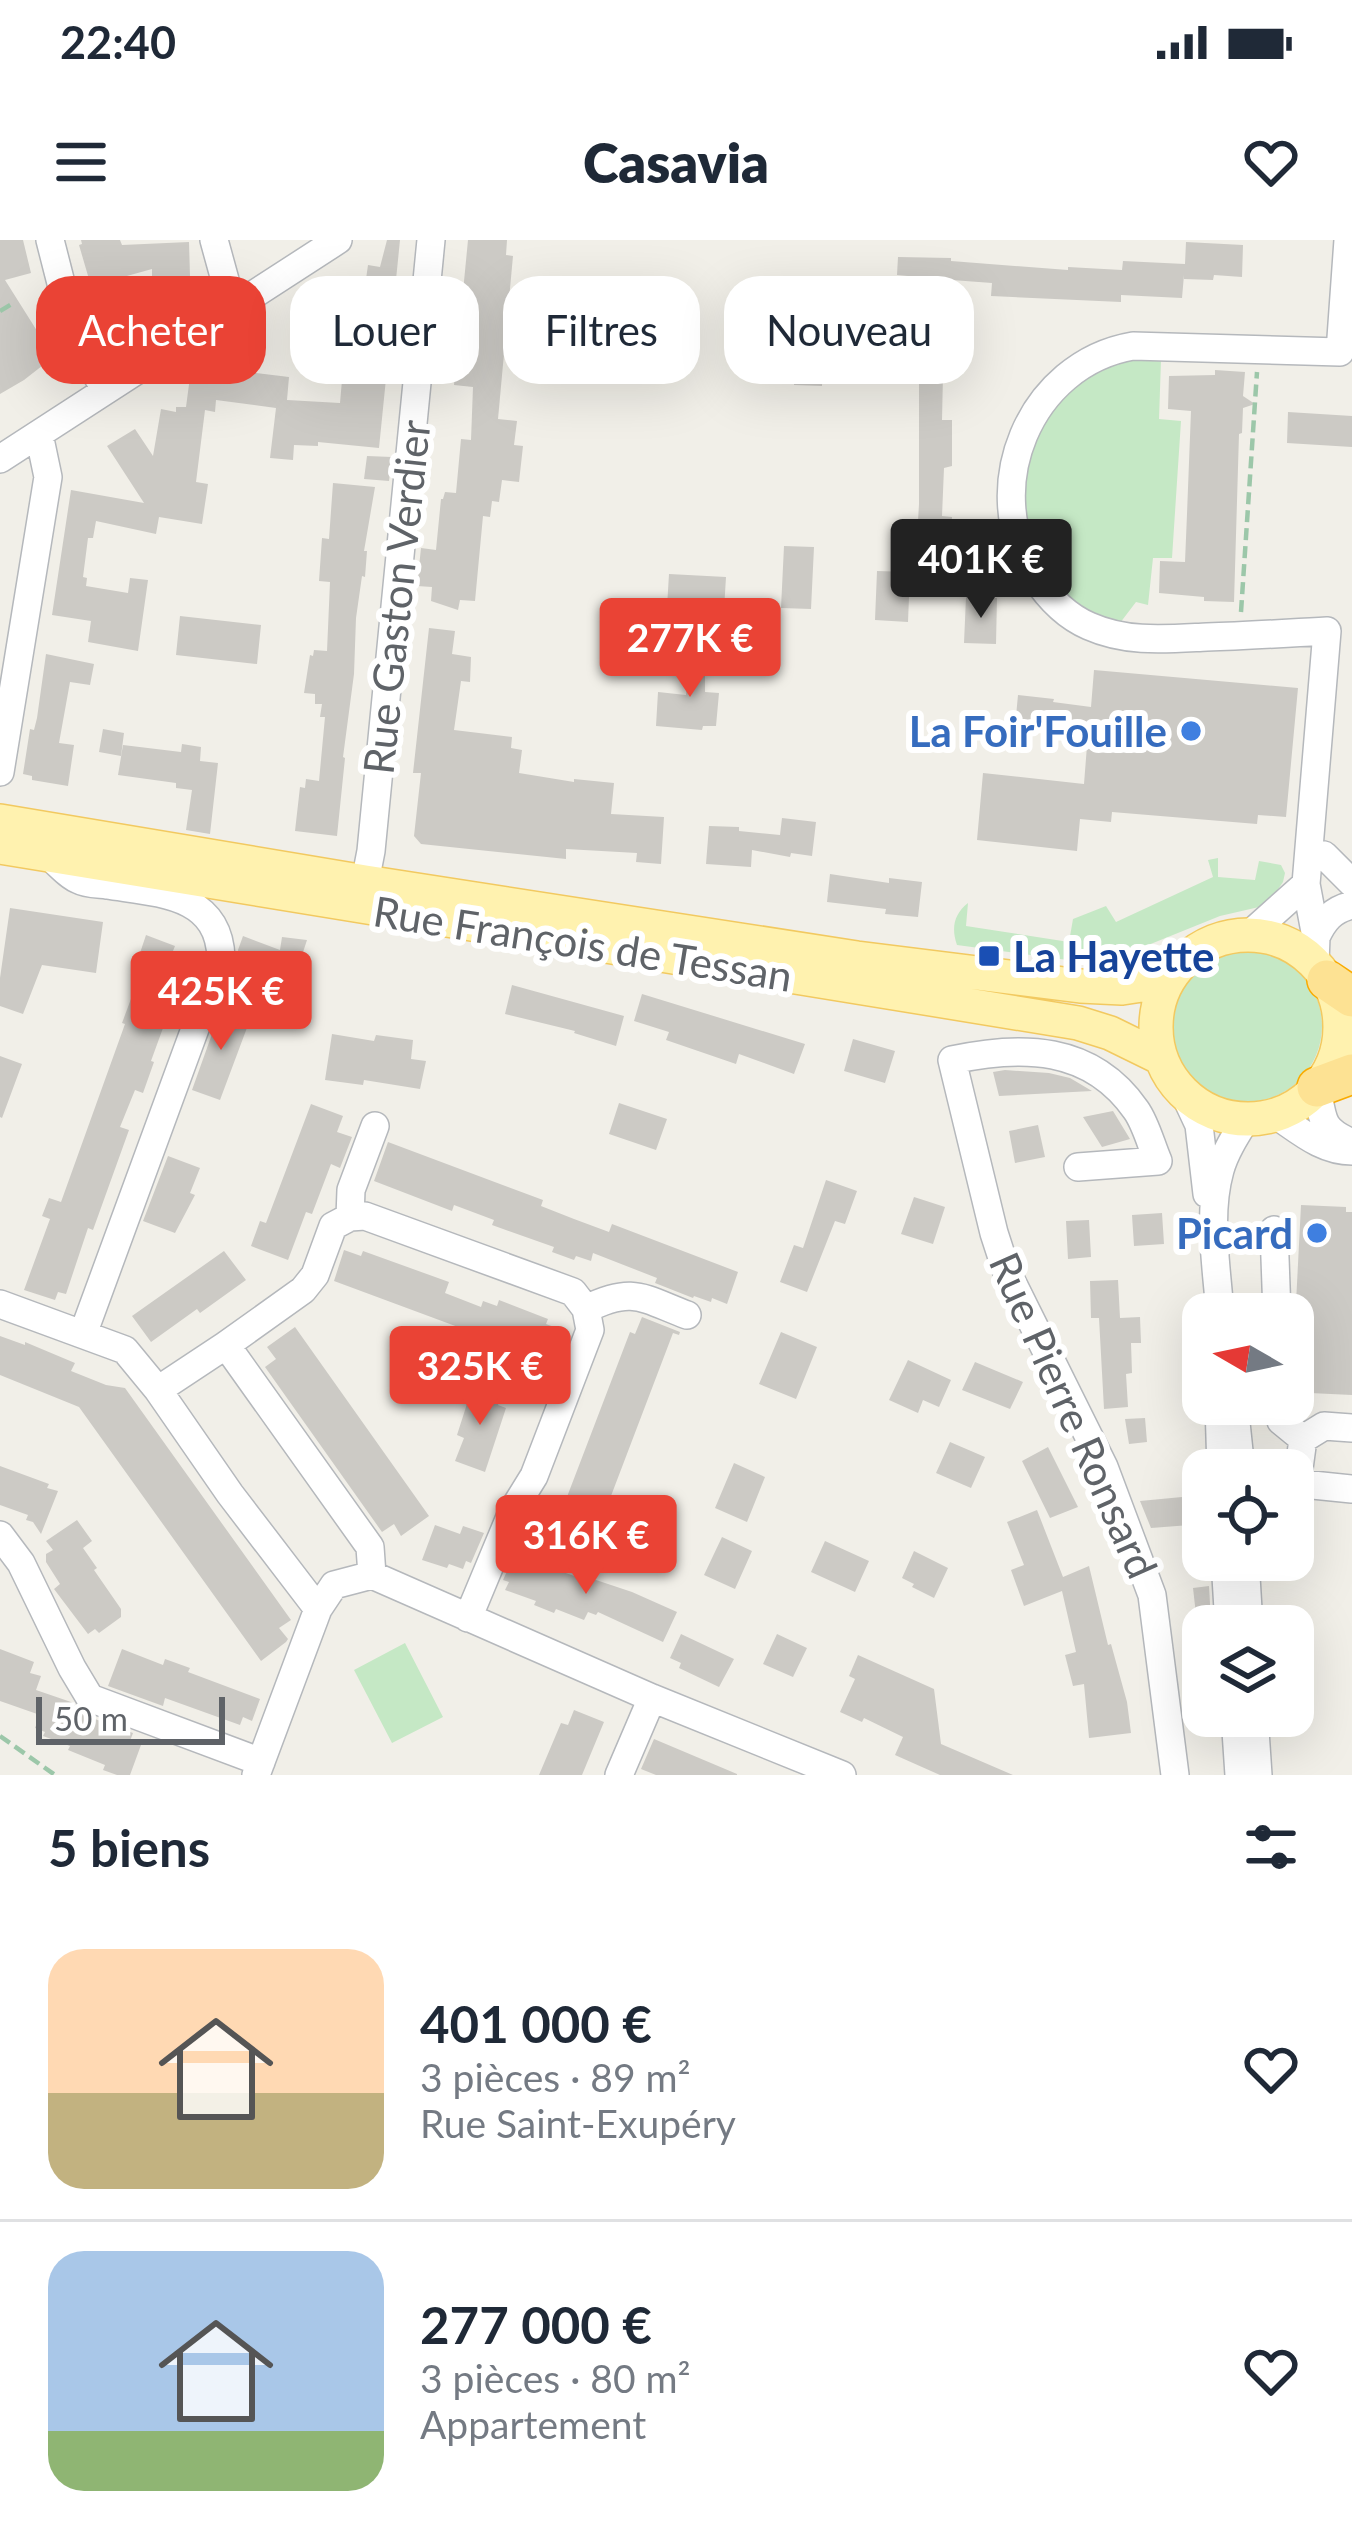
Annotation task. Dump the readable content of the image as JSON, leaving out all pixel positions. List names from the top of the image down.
{
  "streets": {
    "main road": ["Rue François de Tessan"],
    "street": ["Rue Gaston Verdier", "Rue Pierre Ronsard"]
  },
  "places": {
    "other": ["La Foir'Fouille", "Picard"],
    "transit": ["La Hayette"]
  },
  "scale_bar": "50 m",
  "north": "left",
  "page": {
    "status": "22:40",
    "header": "Casavia",
    "chip": [
      "Acheter",
      "Louer",
      "Filtres",
      "Nouveau"
    ],
    "price": [
      "401K €",
      "277K €",
      "425K €",
      "325K €",
      "316K €"
    ],
    "scale": "50 m",
    "heading": "5 biens",
    "list": [
      {
        "name": "401 000 €",
        "note": "3 pièces · 89 m² · Rue Saint-Exupéry"
      },
      {
        "name": "277 000 €",
        "note": "3 pièces · 80 m² · Appartement"
      }
    ]
  }
}
